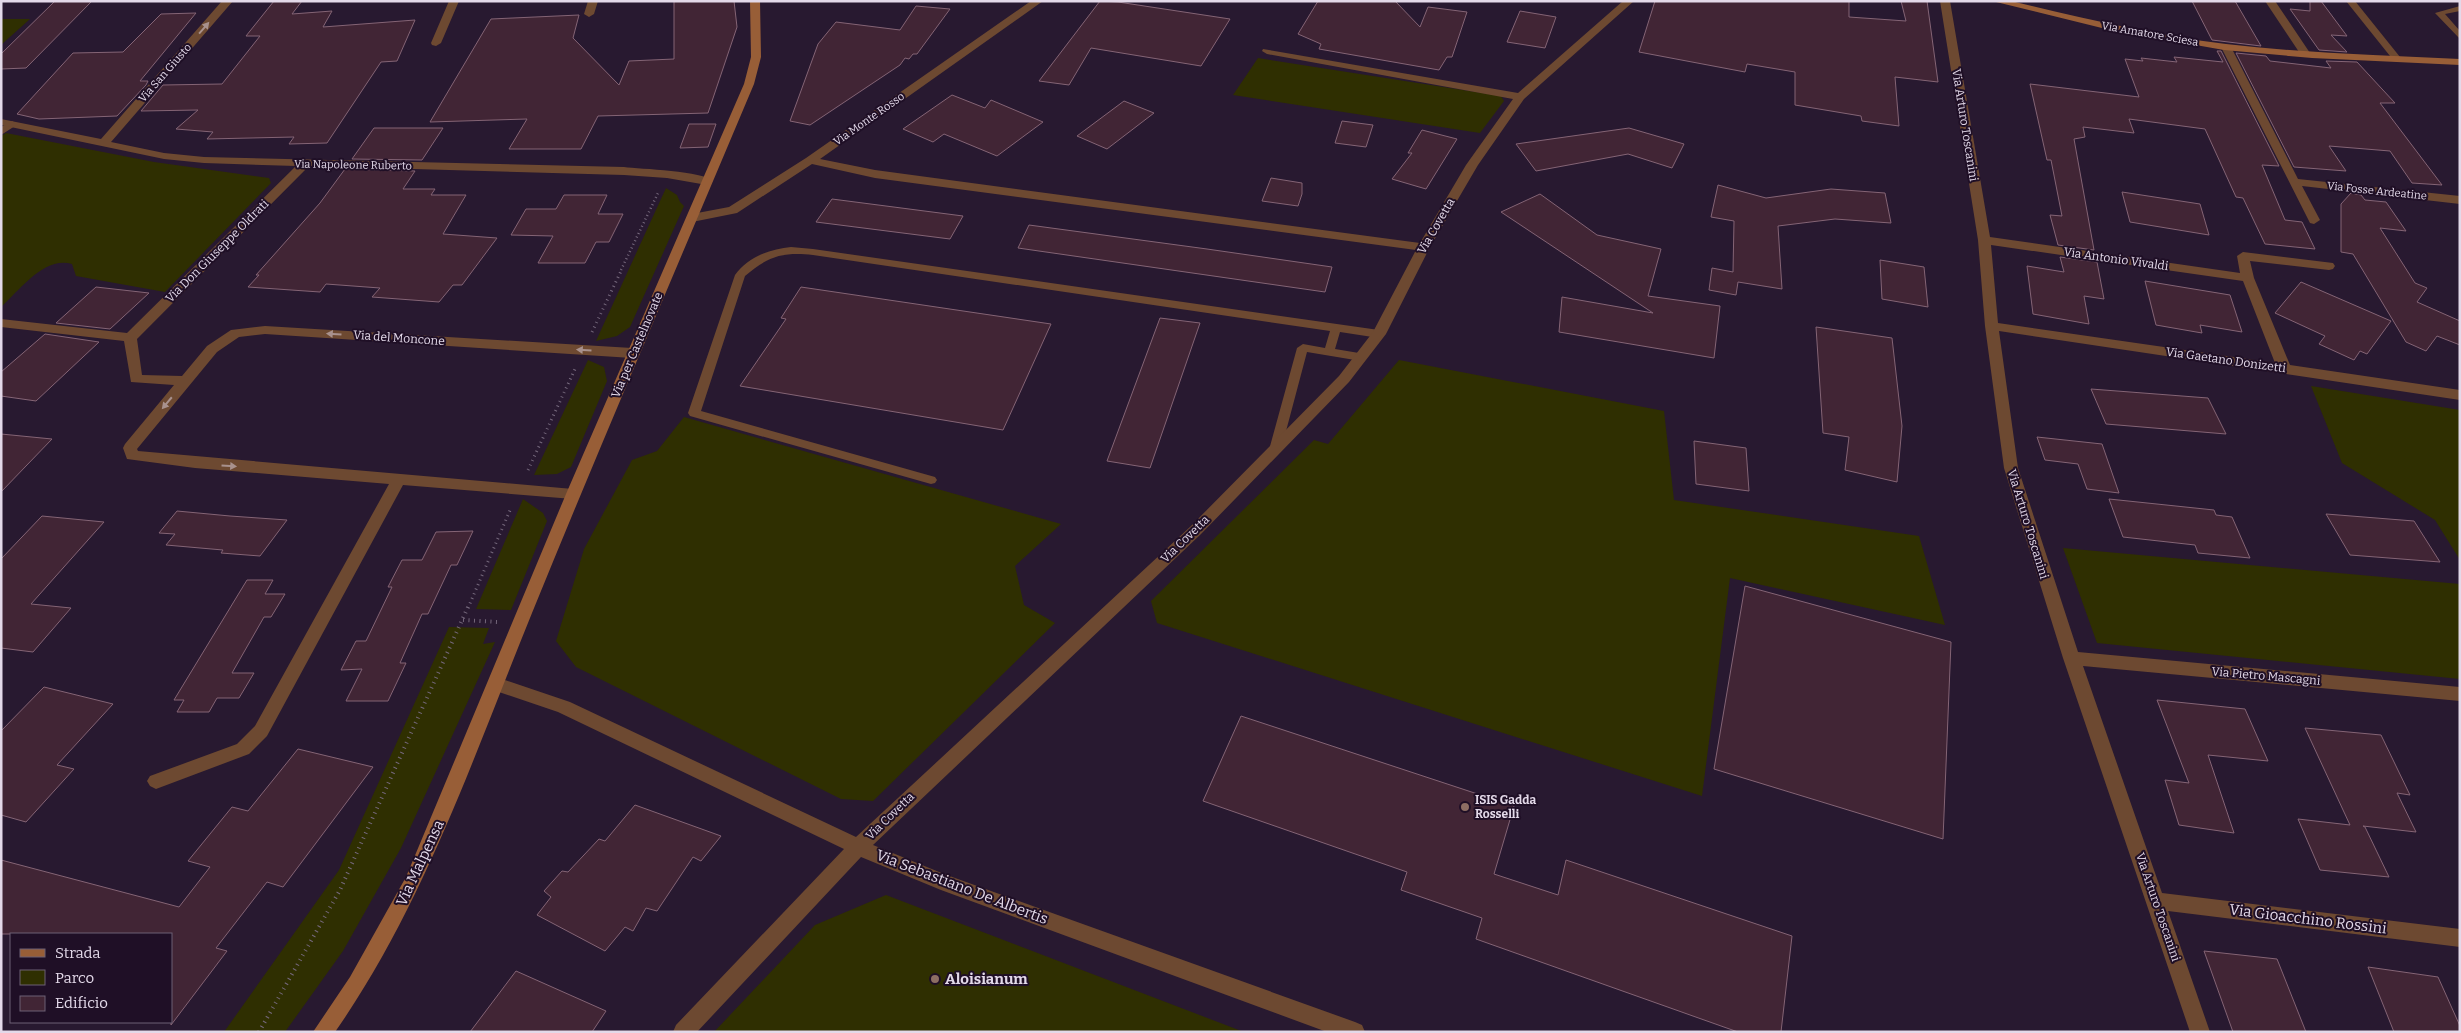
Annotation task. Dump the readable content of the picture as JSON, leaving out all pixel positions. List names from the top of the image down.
{
  "streets": {
    "street": [
      "Via Amatore Sciesa",
      "Via San Giusto",
      "Via Monte Rosso",
      "Via Arturo Toscanini",
      "Via Napoleone Ruberto",
      "Via Fosse Ardeatine",
      "Via Covetta",
      "Via Don Giuseppe Oldrati",
      "Via Antonio Vivaldi",
      "Via del Moncone",
      "Via per Castelnovate",
      "Via Gaetano Donizetti",
      "Via Pietro Mascagni",
      "Via Malpensa",
      "Via Sebastiano De Albertis",
      "Via Gioacchino Rossini"
    ]
  },
  "crossings": [
    ["Via San Giusto", "Via Napoleone Ruberto"],
    ["Via Monte Rosso", "Via per Castelnovate"],
    ["Via Arturo Toscanini", "Via Antonio Vivaldi"],
    ["Via Arturo Toscanini", "Via Gaetano Donizetti"],
    ["Via Arturo Toscanini", "Via Pietro Mascagni"],
    ["Via Arturo Toscanini", "Via Gioacchino Rossini"],
    ["Via Napoleone Ruberto", "Via Don Giuseppe Oldrati"],
    ["Via Napoleone Ruberto", "Via per Castelnovate"],
    ["Via Covetta", "Via Sebastiano De Albertis"],
    ["Via del Moncone", "Via per Castelnovate"],
    ["Via per Castelnovate", "Via Malpensa"],
    ["Via per Castelnovate", "Via Sebastiano De Albertis"],
    ["Via Malpensa", "Via Sebastiano De Albertis"]
  ],
  "one_way": ["Via San Giusto"],
  "places": ["ISIS Gadda Rosselli", "Aloisianum"],
  "legend": ["Strada", "Parco", "Edificio"]
}
